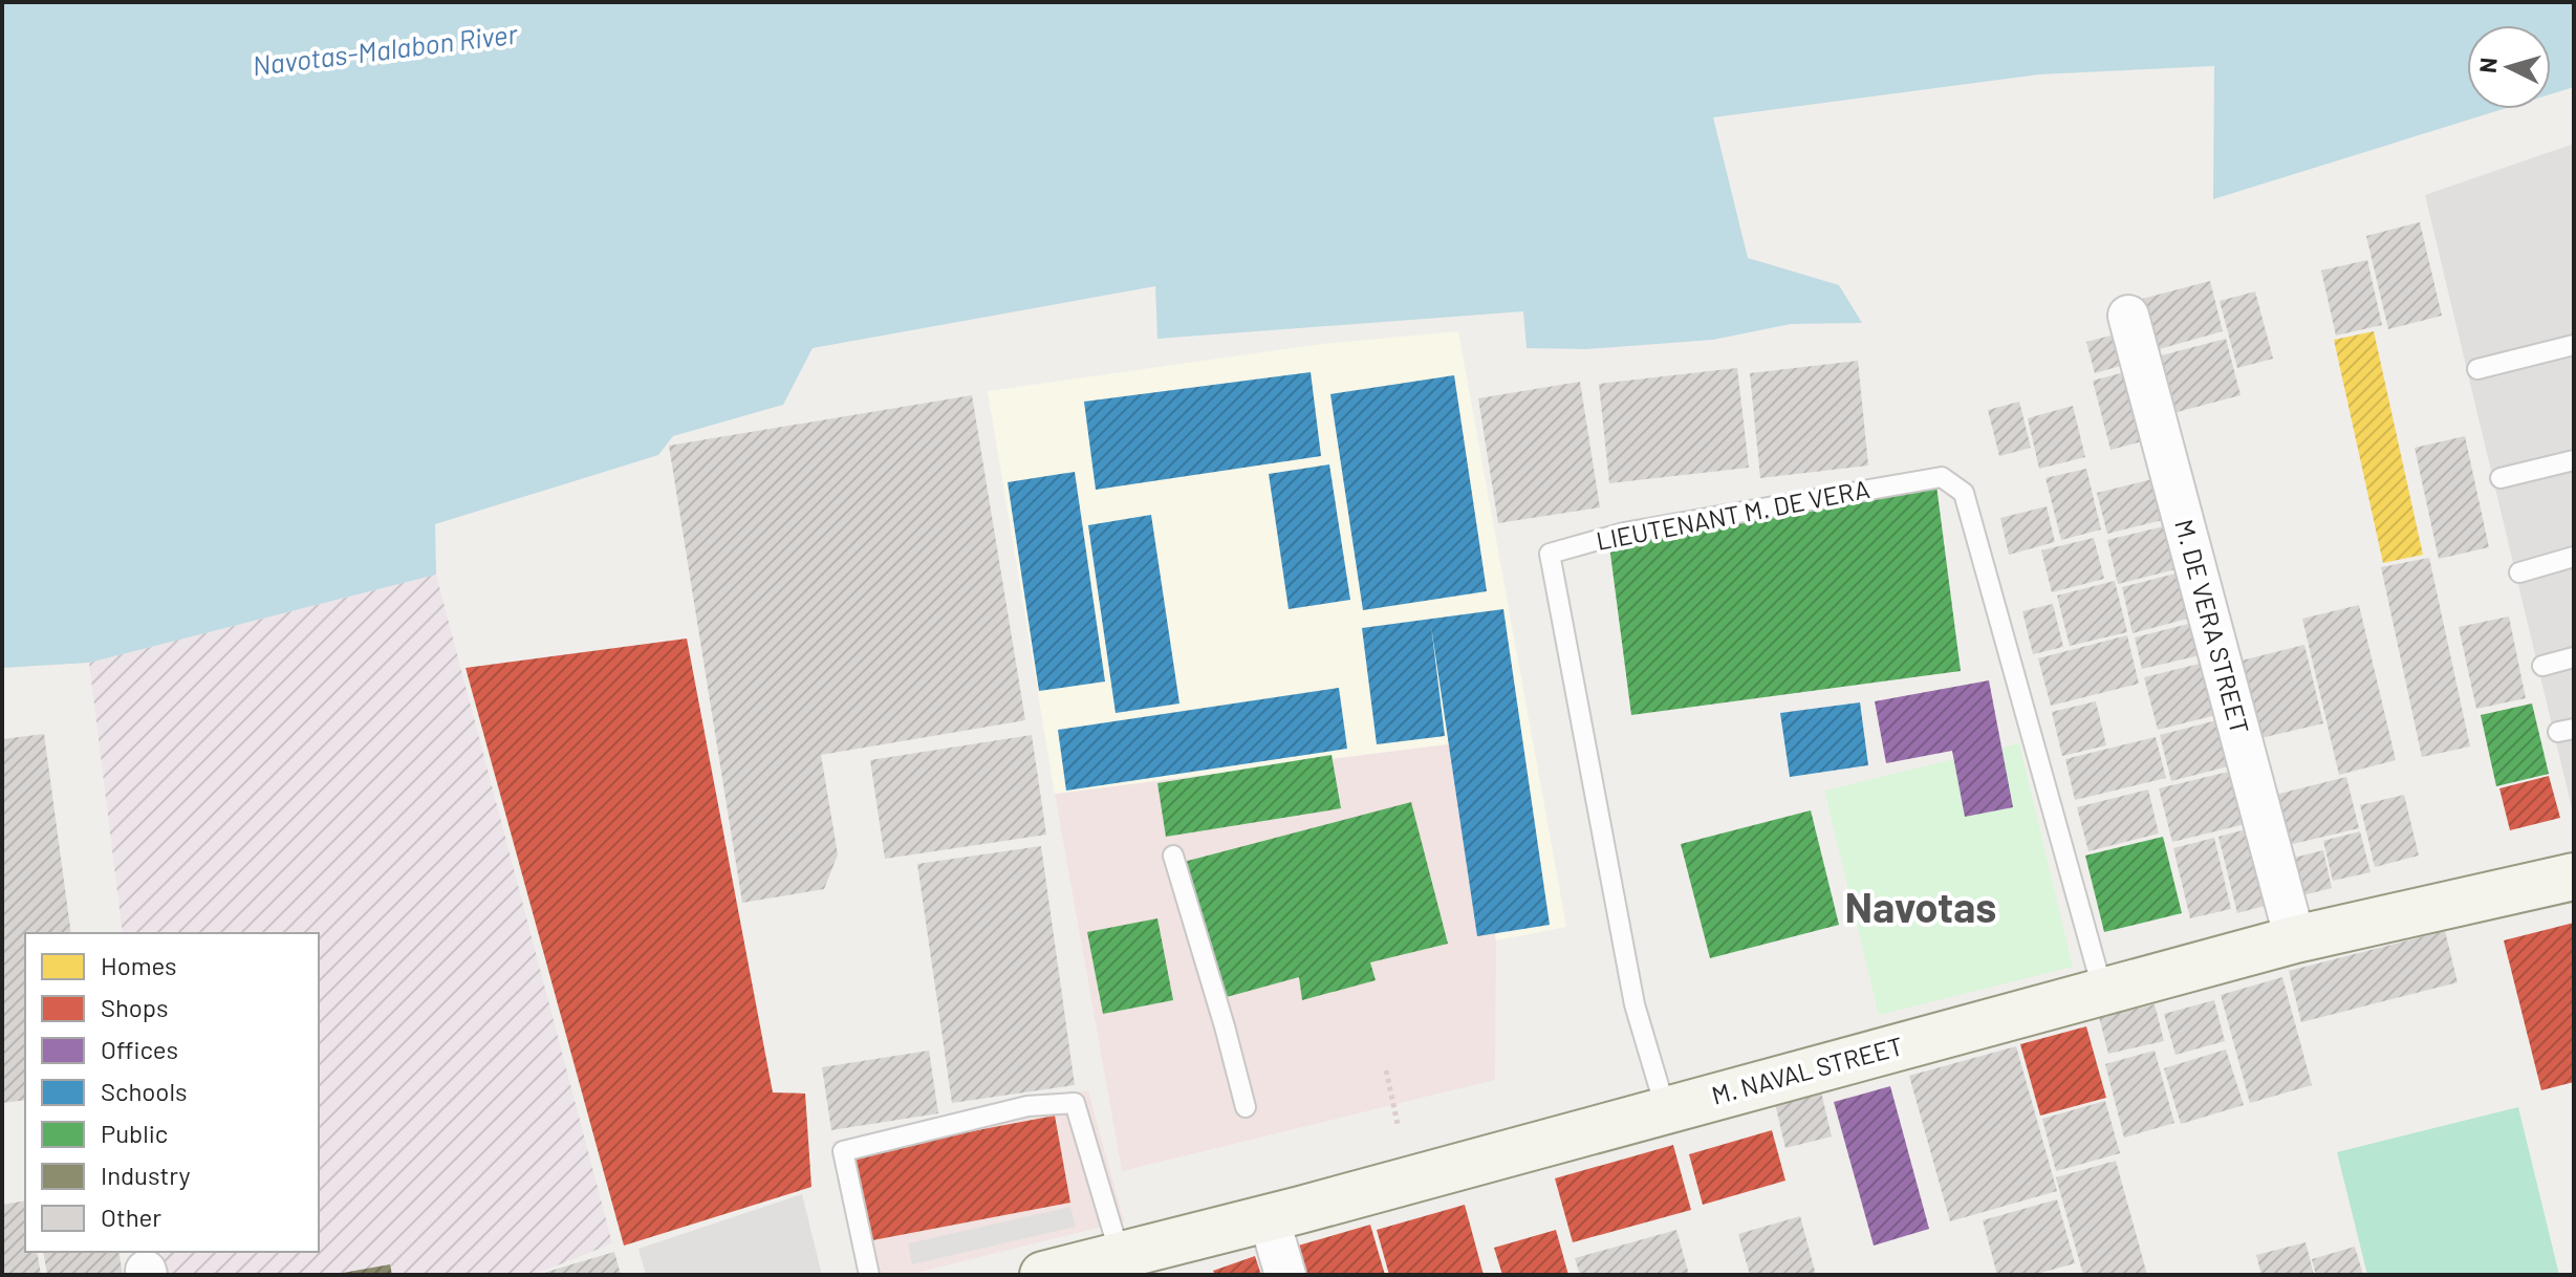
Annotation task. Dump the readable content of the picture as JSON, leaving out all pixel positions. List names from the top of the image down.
{
  "streets": {
    "main road": ["M. NAVAL STREET"],
    "street": ["M. DE VERA STREET"],
    "lane": ["LIEUTENANT M. DE VERA"]
  },
  "crossings": [
    ["LIEUTENANT M. DE VERA", "M. NAVAL STREET"],
    ["M. DE VERA STREET", "M. NAVAL STREET"]
  ],
  "districts": ["Navotas"],
  "water": ["Navotas-Malabon River"],
  "legend": [
    "Homes",
    "Shops",
    "Offices",
    "Schools",
    "Public",
    "Industry",
    "Other"
  ],
  "north": "left"
}
